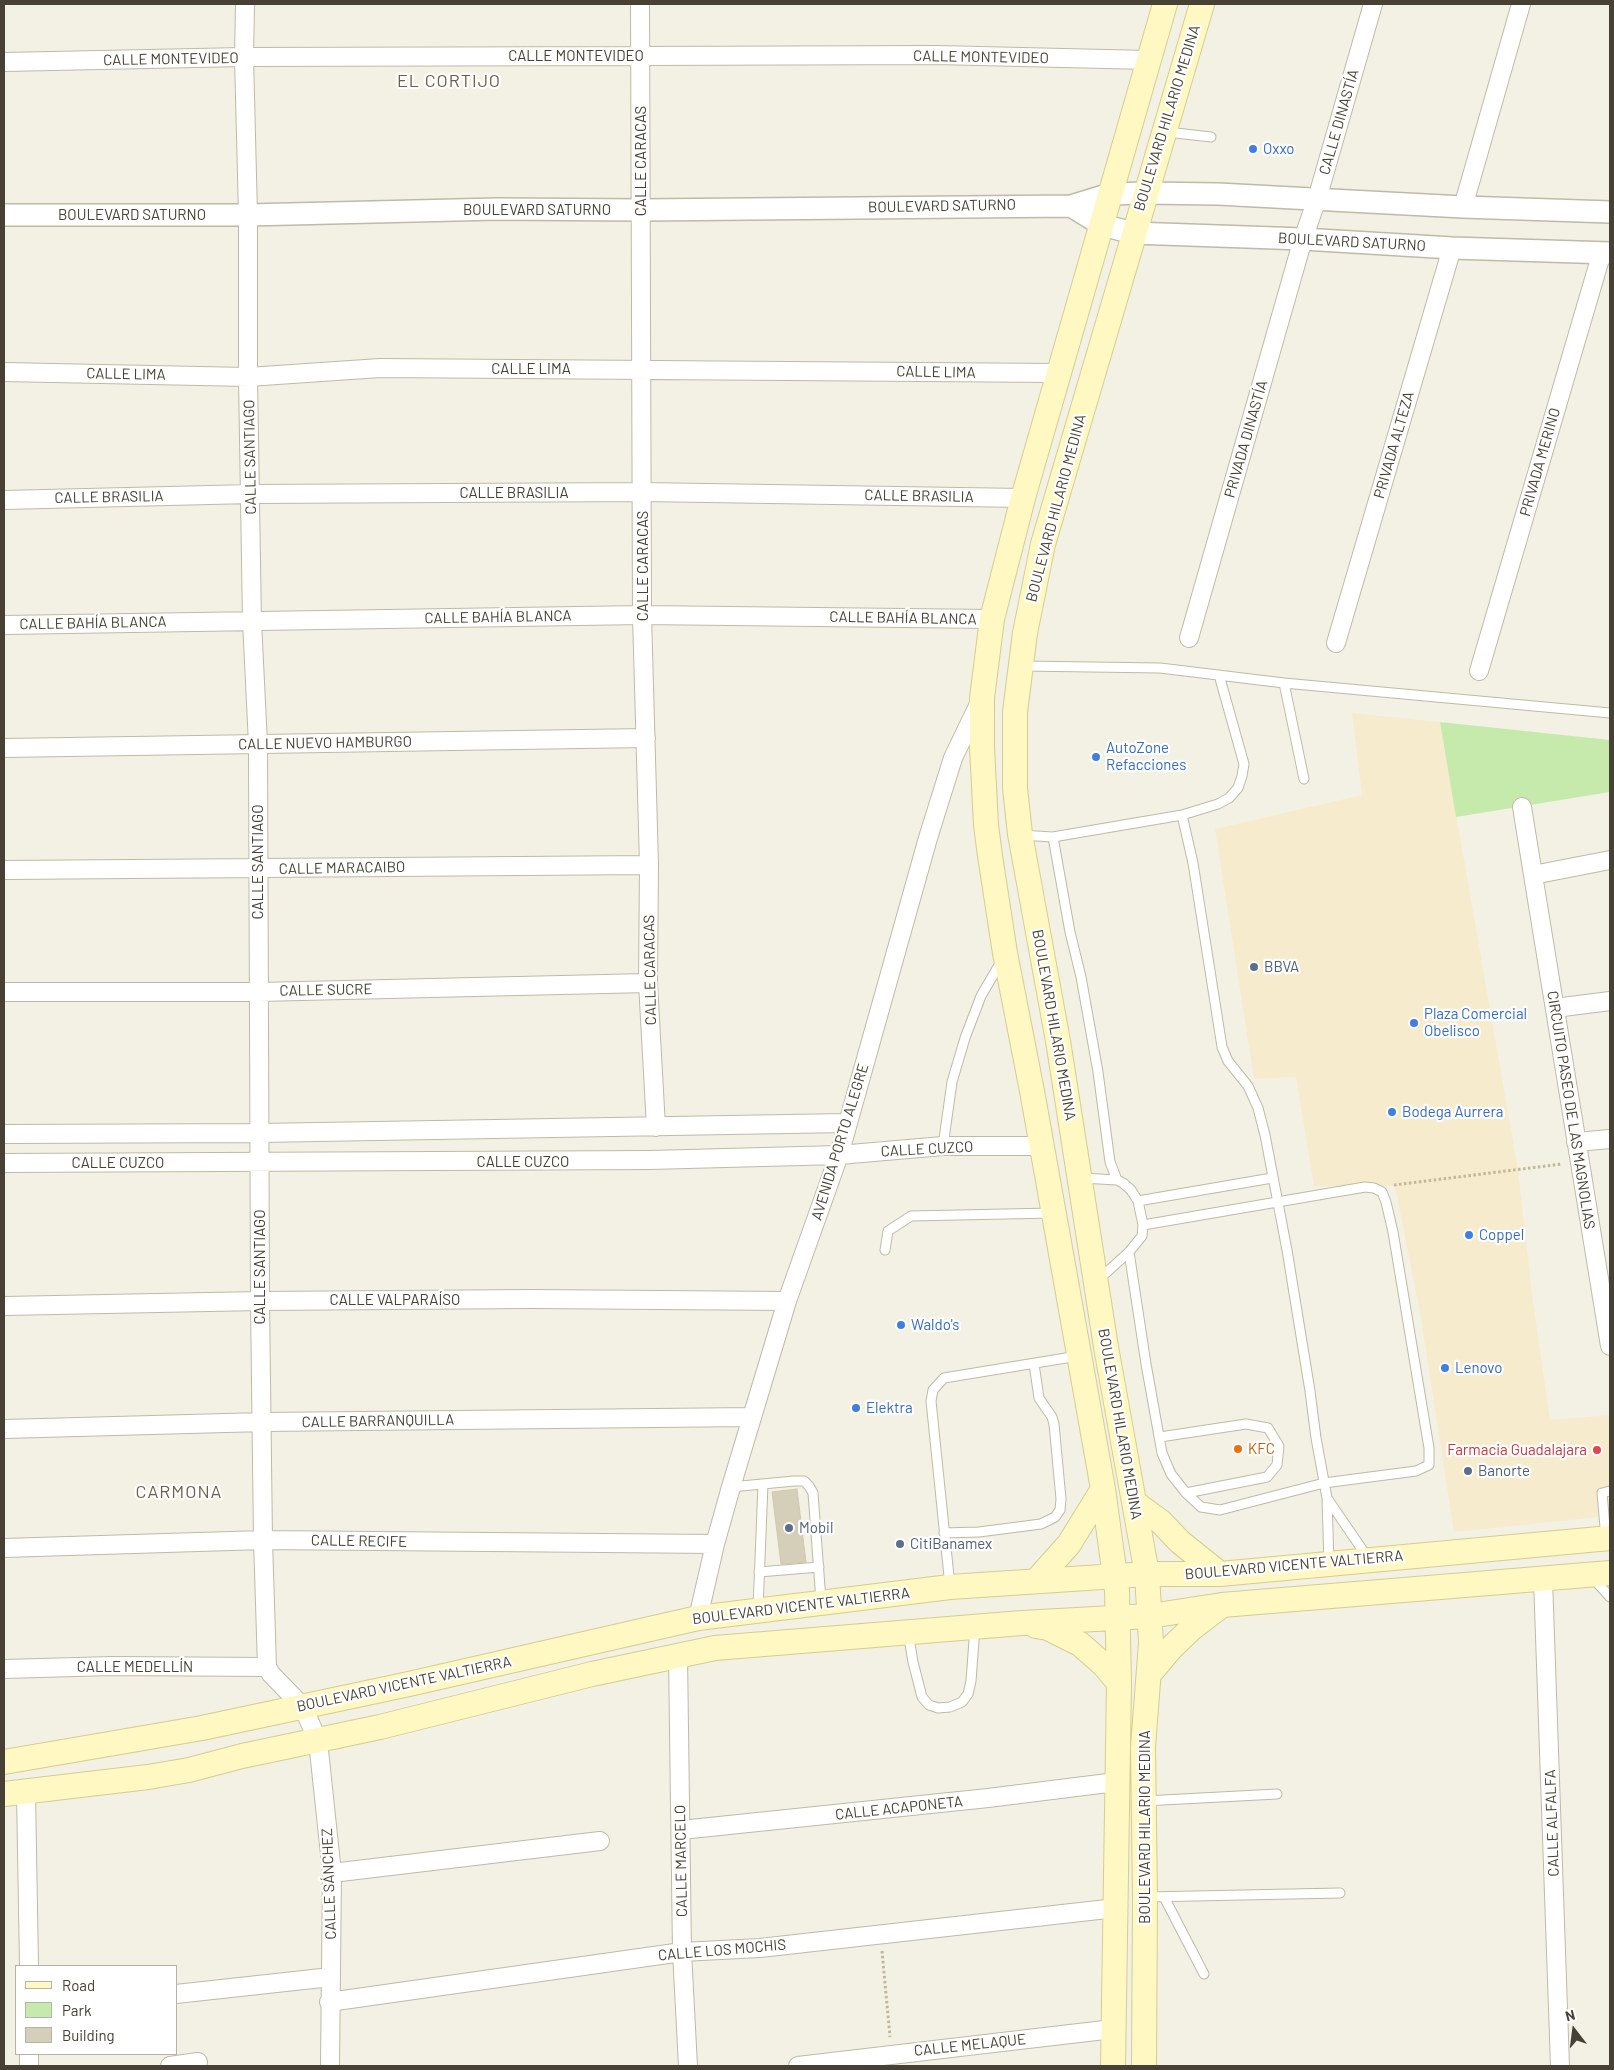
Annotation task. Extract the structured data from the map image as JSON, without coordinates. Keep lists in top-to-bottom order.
{
  "streets": {
    "main road": ["BOULEVARD HILARIO MEDINA", "BOULEVARD VICENTE VALTIERRA"],
    "street": [
      "CALLE MONTEVIDEO",
      "CALLE DINASTÍA",
      "CALLE CARACAS",
      "BOULEVARD SATURNO",
      "CALLE LIMA",
      "PRIVADA DINASTÍA",
      "PRIVADA ALTEZA",
      "CALLE SANTIAGO",
      "PRIVADA MERINO",
      "CALLE BRASILIA",
      "CALLE BAHÍA BLANCA",
      "CALLE NUEVO HAMBURGO",
      "CALLE MARACAIBO",
      "CALLE SUCRE",
      "CIRCUITO PASEO DE LAS MAGNOLIAS",
      "AVENIDA PORTO ALEGRE",
      "CALLE CUZCO",
      "CALLE VALPARAÍSO",
      "CALLE BARRANQUILLA",
      "CALLE RECIFE",
      "CALLE MEDELLÍN",
      "CALLE ACAPONETA",
      "CALLE ALFALFA",
      "CALLE MARCELO",
      "CALLE SÁNCHEZ",
      "CALLE LOS MOCHIS",
      "CALLE MELAQUE"
    ]
  },
  "crossings": [
    ["CALLE MONTEVIDEO", "BOULEVARD HILARIO MEDINA"],
    ["CALLE MONTEVIDEO", "CALLE CARACAS"],
    ["CALLE MONTEVIDEO", "CALLE SANTIAGO"],
    ["BOULEVARD HILARIO MEDINA", "BOULEVARD SATURNO"],
    ["BOULEVARD HILARIO MEDINA", "CALLE LIMA"],
    ["BOULEVARD HILARIO MEDINA", "CALLE BRASILIA"],
    ["BOULEVARD HILARIO MEDINA", "CALLE BAHÍA BLANCA"],
    ["BOULEVARD HILARIO MEDINA", "AVENIDA PORTO ALEGRE"],
    ["BOULEVARD HILARIO MEDINA", "CALLE CUZCO"],
    ["BOULEVARD HILARIO MEDINA", "BOULEVARD VICENTE VALTIERRA"],
    ["BOULEVARD HILARIO MEDINA", "CALLE ACAPONETA"],
    ["BOULEVARD HILARIO MEDINA", "CALLE LOS MOCHIS"],
    ["BOULEVARD HILARIO MEDINA", "CALLE MELAQUE"],
    ["CALLE DINASTÍA", "BOULEVARD SATURNO"],
    ["CALLE DINASTÍA", "PRIVADA DINASTÍA"],
    ["CALLE CARACAS", "BOULEVARD SATURNO"],
    ["CALLE CARACAS", "CALLE LIMA"],
    ["CALLE CARACAS", "CALLE BRASILIA"],
    ["CALLE CARACAS", "CALLE BAHÍA BLANCA"],
    ["CALLE CARACAS", "CALLE NUEVO HAMBURGO"],
    ["CALLE CARACAS", "CALLE MARACAIBO"],
    ["CALLE CARACAS", "CALLE SUCRE"],
    ["CALLE CARACAS", "CALLE CUZCO"],
    ["BOULEVARD SATURNO", "PRIVADA DINASTÍA"],
    ["BOULEVARD SATURNO", "PRIVADA ALTEZA"],
    ["BOULEVARD SATURNO", "CALLE SANTIAGO"],
    ["BOULEVARD SATURNO", "PRIVADA MERINO"],
    ["CALLE LIMA", "CALLE SANTIAGO"],
    ["CALLE SANTIAGO", "CALLE BRASILIA"],
    ["CALLE SANTIAGO", "CALLE BAHÍA BLANCA"],
    ["CALLE SANTIAGO", "CALLE NUEVO HAMBURGO"],
    ["CALLE SANTIAGO", "CALLE MARACAIBO"],
    ["CALLE SANTIAGO", "CALLE SUCRE"],
    ["CALLE SANTIAGO", "CALLE CUZCO"],
    ["CALLE SANTIAGO", "CALLE VALPARAÍSO"],
    ["CALLE SANTIAGO", "CALLE BARRANQUILLA"],
    ["CALLE SANTIAGO", "CALLE RECIFE"],
    ["CALLE SANTIAGO", "CALLE MEDELLÍN"],
    ["AVENIDA PORTO ALEGRE", "CALLE CUZCO"],
    ["AVENIDA PORTO ALEGRE", "CALLE VALPARAÍSO"],
    ["AVENIDA PORTO ALEGRE", "CALLE BARRANQUILLA"],
    ["AVENIDA PORTO ALEGRE", "CALLE RECIFE"],
    ["AVENIDA PORTO ALEGRE", "BOULEVARD VICENTE VALTIERRA"],
    ["BOULEVARD VICENTE VALTIERRA", "CALLE SÁNCHEZ"],
    ["CALLE ACAPONETA", "CALLE MARCELO"],
    ["CALLE MARCELO", "CALLE LOS MOCHIS"],
    ["CALLE SÁNCHEZ", "CALLE LOS MOCHIS"]
  ],
  "districts": ["EL CORTIJO", "CARMONA"],
  "places": [
    "Oxxo",
    "AutoZone Refacciones",
    "BBVA",
    "Plaza Comercial Obelisco",
    "Bodega Aurrera",
    "Coppel",
    "Waldo's",
    "Lenovo",
    "Elektra",
    "KFC",
    "Farmacia Guadalajara",
    "Banorte",
    "Mobil",
    "CitiBanamex"
  ],
  "legend": ["Road", "Park", "Building"],
  "north": "top"
}
